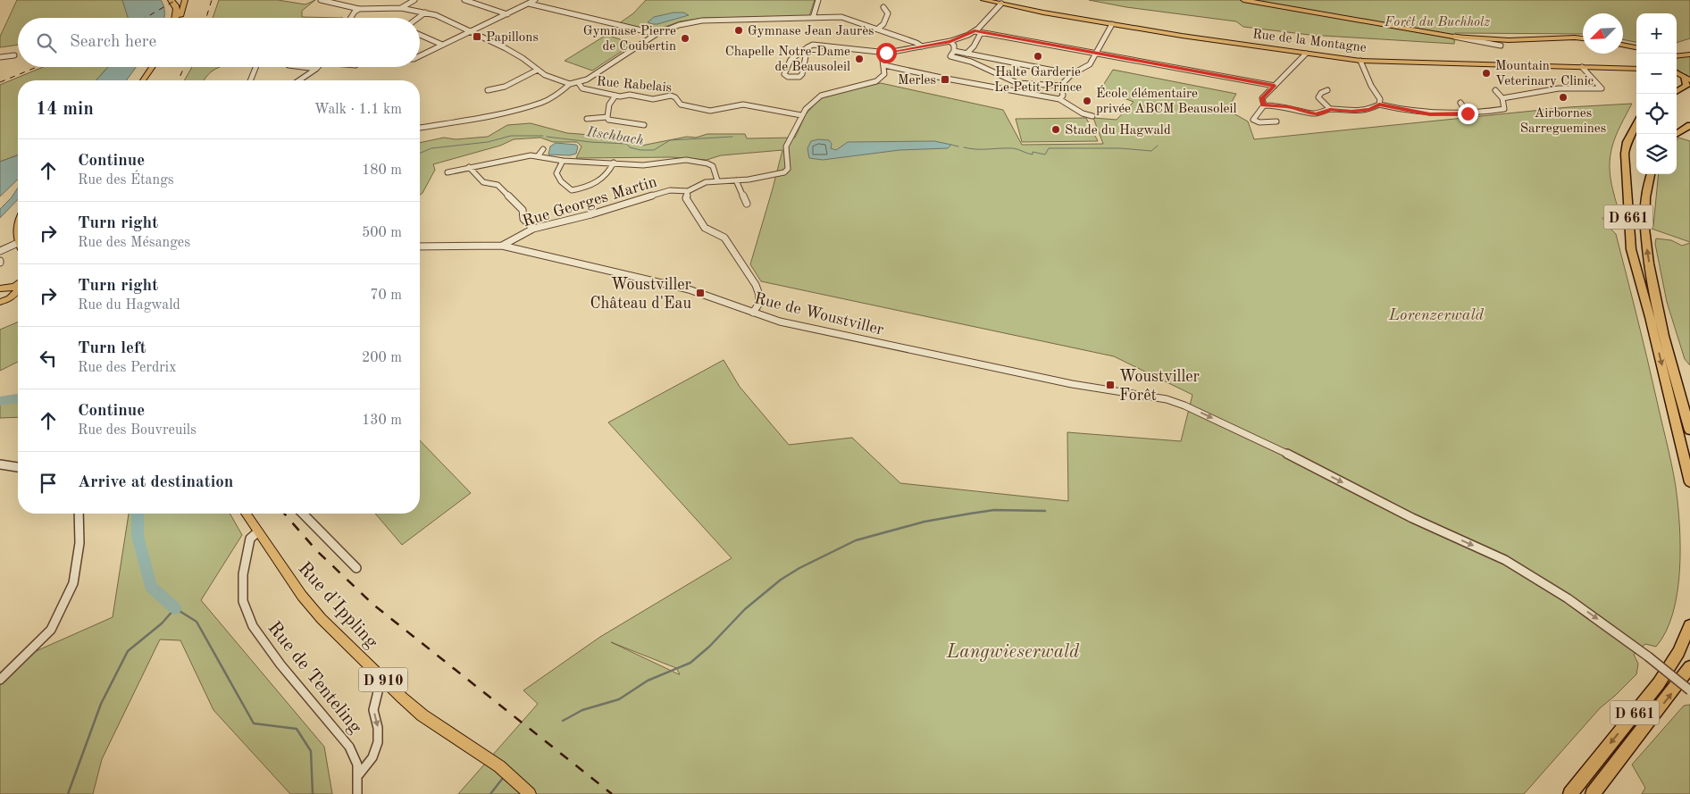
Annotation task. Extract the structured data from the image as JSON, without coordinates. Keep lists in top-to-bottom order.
{
  "streets": {
    "highway": ["D 661"],
    "main road": ["Rue de la Montagne", "Rue d'Ippling", "D 910"],
    "street": [
      "Rue Rabelais",
      "Rue Georges Martin",
      "Rue de Woustviller",
      "Rue de Tenteling"
    ]
  },
  "crossings": [
    ["Rue Georges Martin", "Rue de Woustviller"],
    ["Rue d'Ippling", "Rue de Tenteling"]
  ],
  "one_way": ["Rue de Woustviller"],
  "water": ["Itschbach"],
  "parks": ["Forêt du Buchholz", "Lorenzerwald", "Langwieserwald"],
  "places": {
    "other": [
      "Gymnase Jean Jaurès",
      "Gymnase Pierre de Coubertin",
      "Halte Garderie Le Petit Prince",
      "Chapelle Notre-Dame de Beausoleil",
      "Mountain Veterinary Clinic",
      "Airbornes Sarreguemines",
      "École élémentaire privée ABCM Beausoleil",
      "Stade du Hagwald"
    ],
    "transit": [
      "Papillons",
      "Merles",
      "Woustviller Château d'Eau",
      "Woustviller Forêt"
    ]
  },
  "north": "bottom left",
  "page": {
    "map_buttons": ["+", "−"],
    "search": "Search here",
    "heading": ["14 min", "Walk · 1.1 km"],
    "list": [
      ["Continue", "Rue des Étangs", "180 m"],
      ["Turn right", "Rue des Mésanges", "500 m"],
      ["Turn right", "Rue du Hagwald", "70 m"],
      ["Turn left", "Rue des Perdrix", "200 m"],
      ["Continue", "Rue des Bouvreuils", "130 m"],
      "Arrive at destination"
    ]
  }
}
